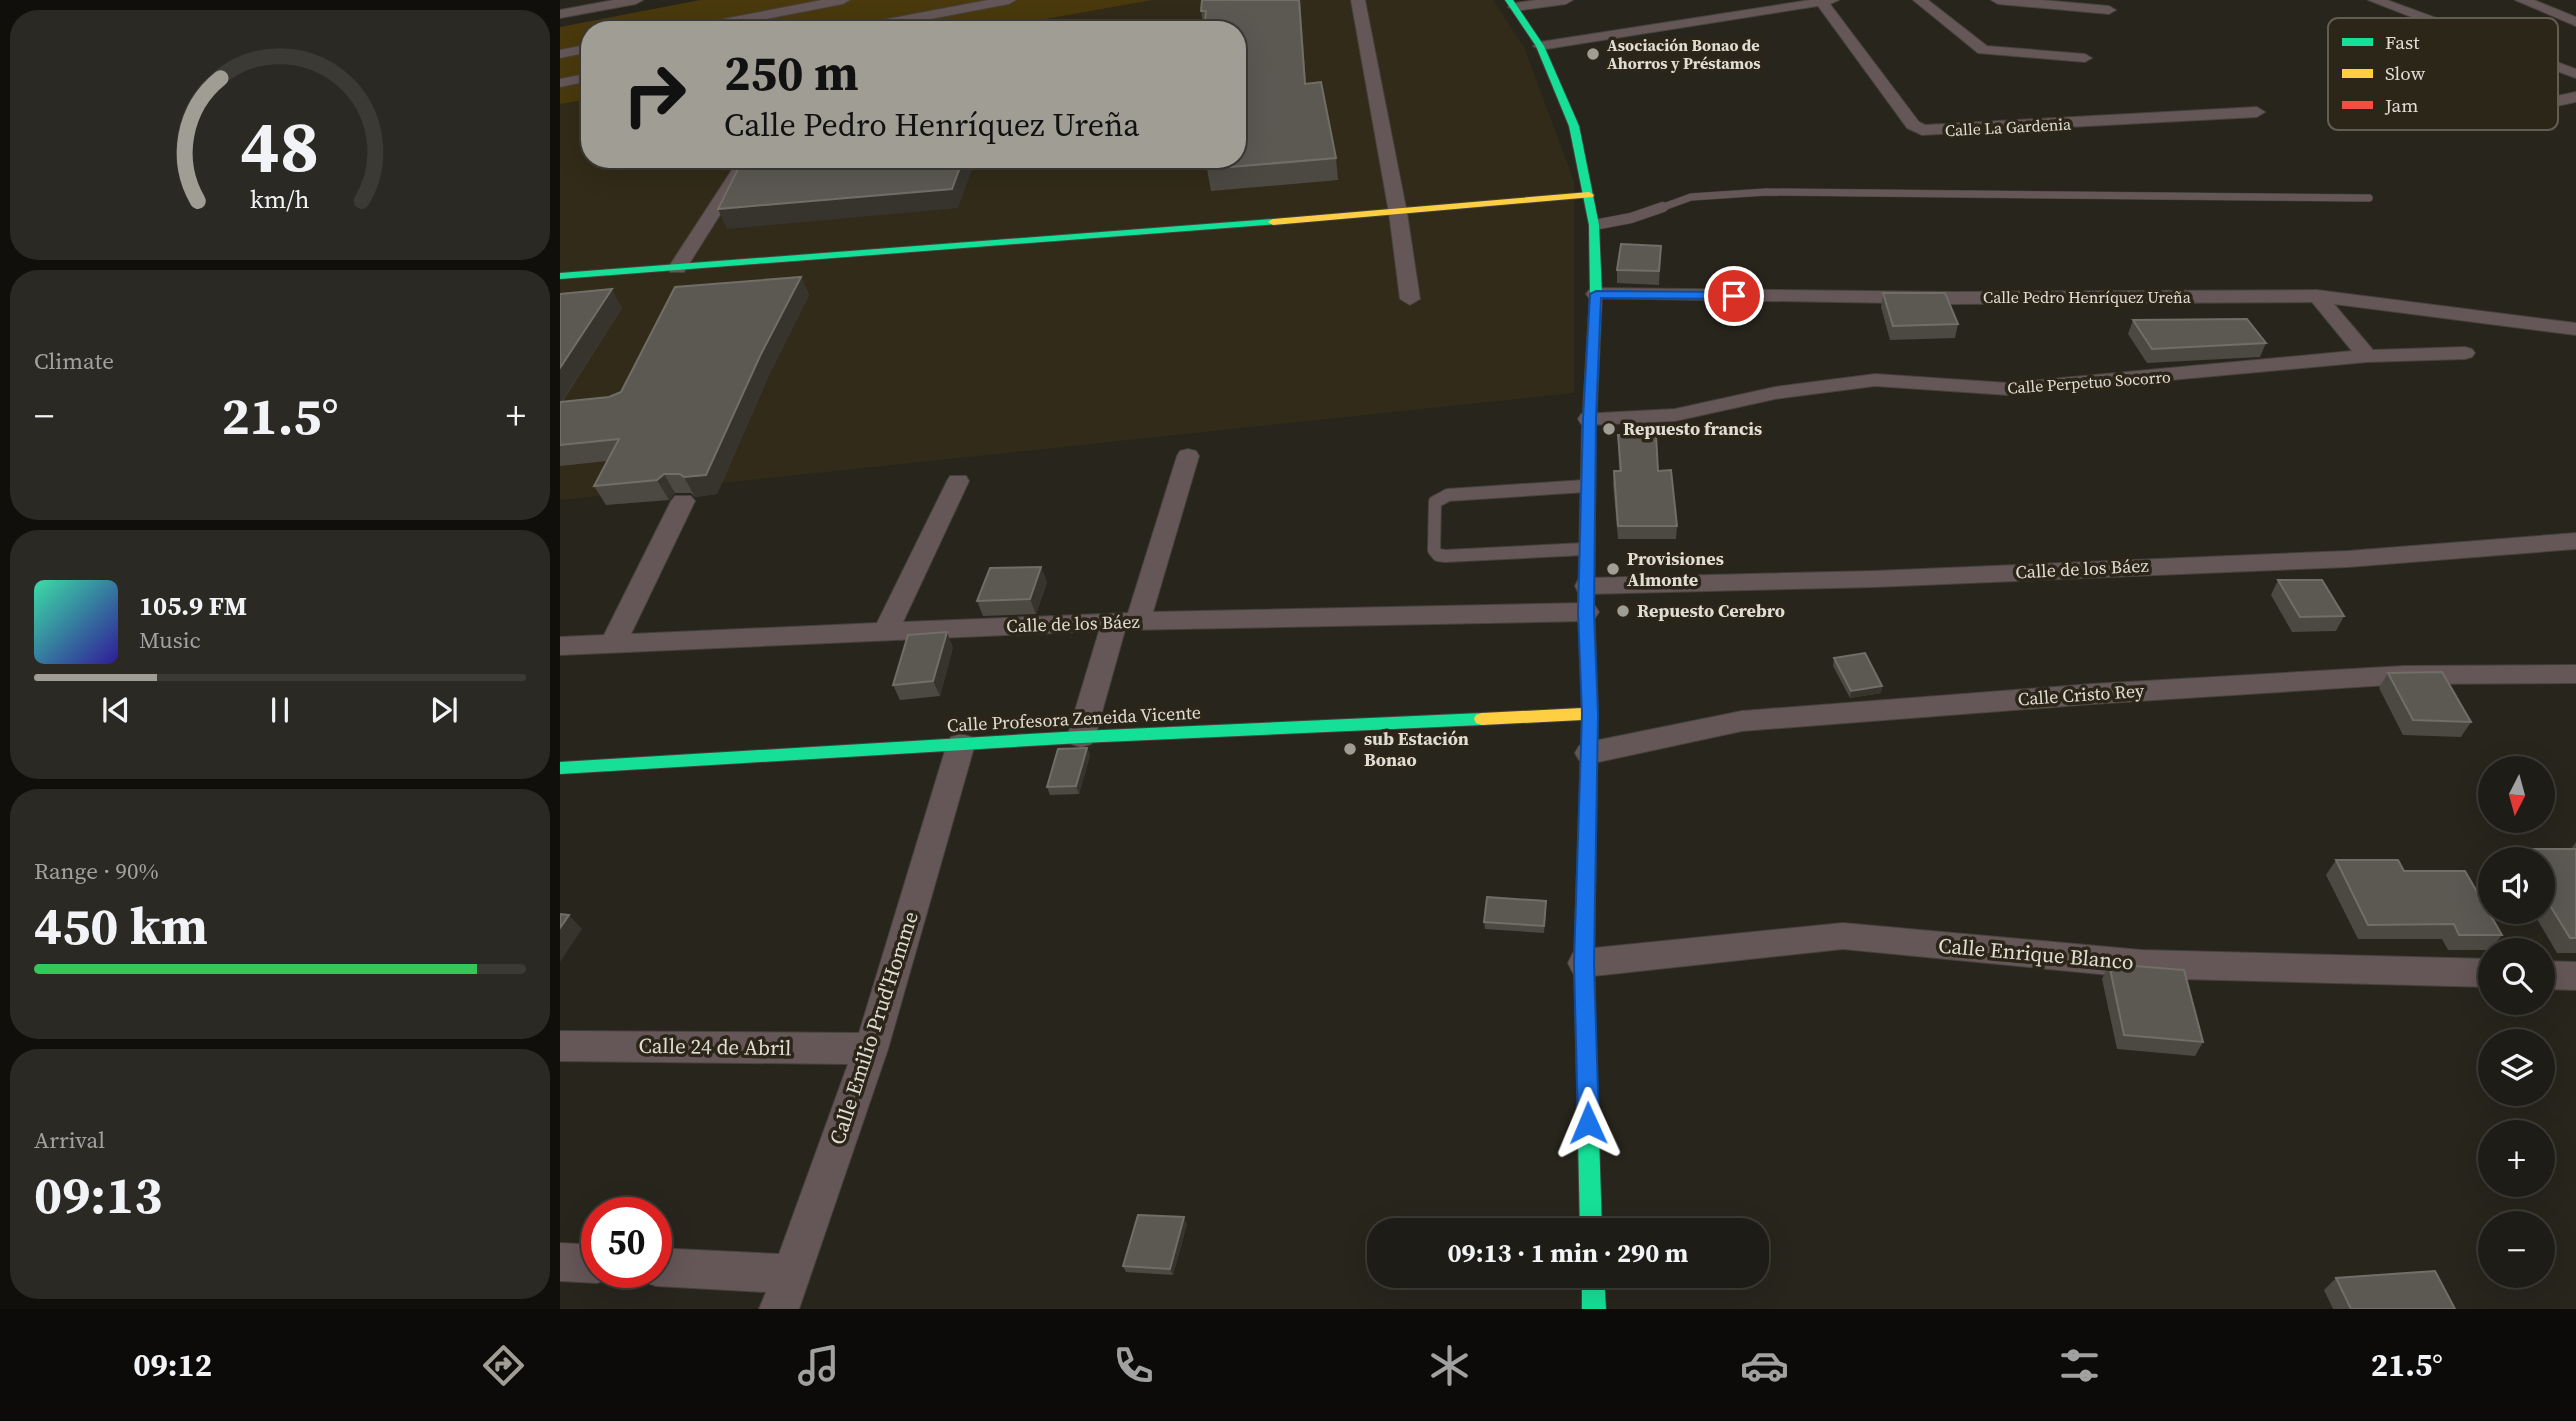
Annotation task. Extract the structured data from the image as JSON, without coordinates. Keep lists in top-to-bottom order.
{
  "streets": {
    "main road": ["Calle Profesora Zeneida Vicente"],
    "street": [
      "Calle La Gardenia",
      "Calle Pedro Henríquez Ureña",
      "Calle Perpetuo Socorro",
      "Calle de los Báez",
      "Calle Cristo Rey",
      "Calle Enrique Blanco",
      "Calle Emilio Prud'Homme",
      "Calle 24 de Abril"
    ]
  },
  "crossings": [
    ["Calle Profesora Zeneida Vicente", "Calle Emilio Prud'Homme"],
    ["Calle Emilio Prud'Homme", "Calle 24 de Abril"]
  ],
  "places": [
    "Asociación Bonao de Ahorros y Préstamos",
    "Repuesto francis",
    "Provisiones Almonte",
    "Repuesto Cerebro",
    "sub Estación Bonao"
  ],
  "legend": ["Fast", "Slow", "Jam"],
  "north": "bottom",
  "page": {
    "turn": ["250 m", "Calle Pedro Henríquez Ureña"],
    "tile": [
      "Climate",
      ["Range · 90%", "450 km"],
      ["Arrival", "09:13"]
    ],
    "heat": ["−", "21.5°", "+"],
    "song": ["105.9 FM", "Music"],
    "map_buttons": ["+", "−"],
    "limit": "50",
    "trip": "09:13 · 1 min · 290 m",
    "tabs": ["09:12", "21.5°"],
    "gauge": ["48", "km/h"]
  }
}
